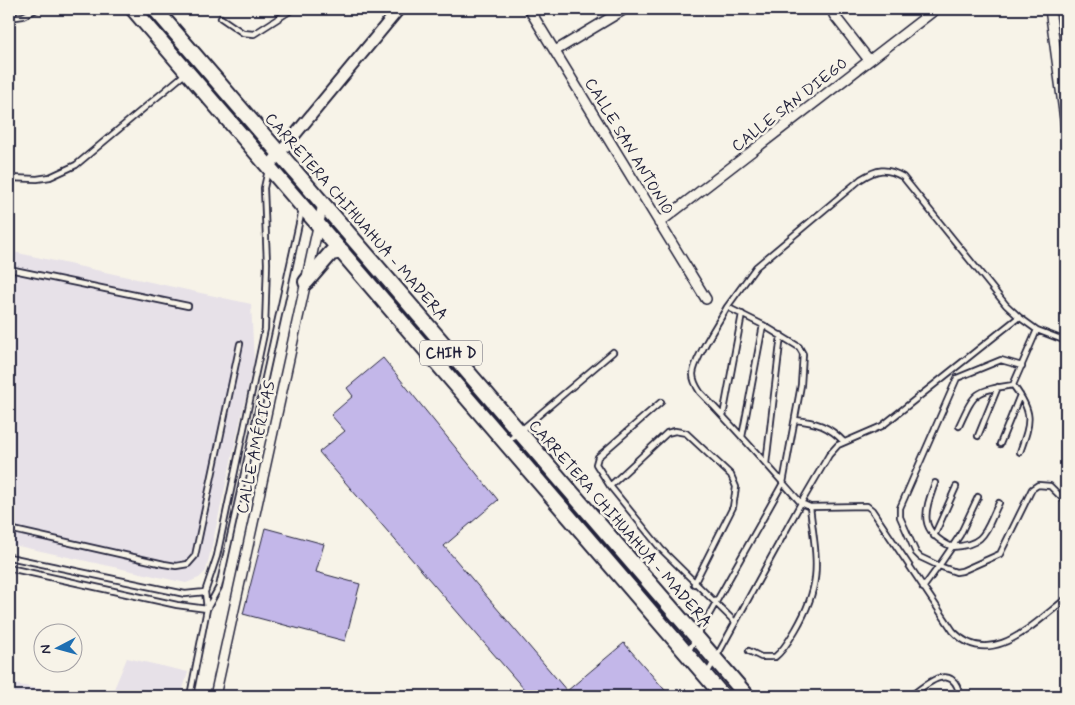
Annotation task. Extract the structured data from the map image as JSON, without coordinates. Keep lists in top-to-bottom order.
{
  "streets": {
    "highway": ["CARRETERA CHIHUAHUA - MADERA", "CHIH D"],
    "street": ["CALLE SAN DIEGO", "CALLE SAN ANTONIO", "CALLE AMÉRICAS"]
  },
  "crossings": [
    ["CALLE SAN DIEGO", "CALLE SAN ANTONIO"],
    ["CARRETERA CHIHUAHUA - MADERA", "CALLE AMÉRICAS"]
  ],
  "north": "left"
}
